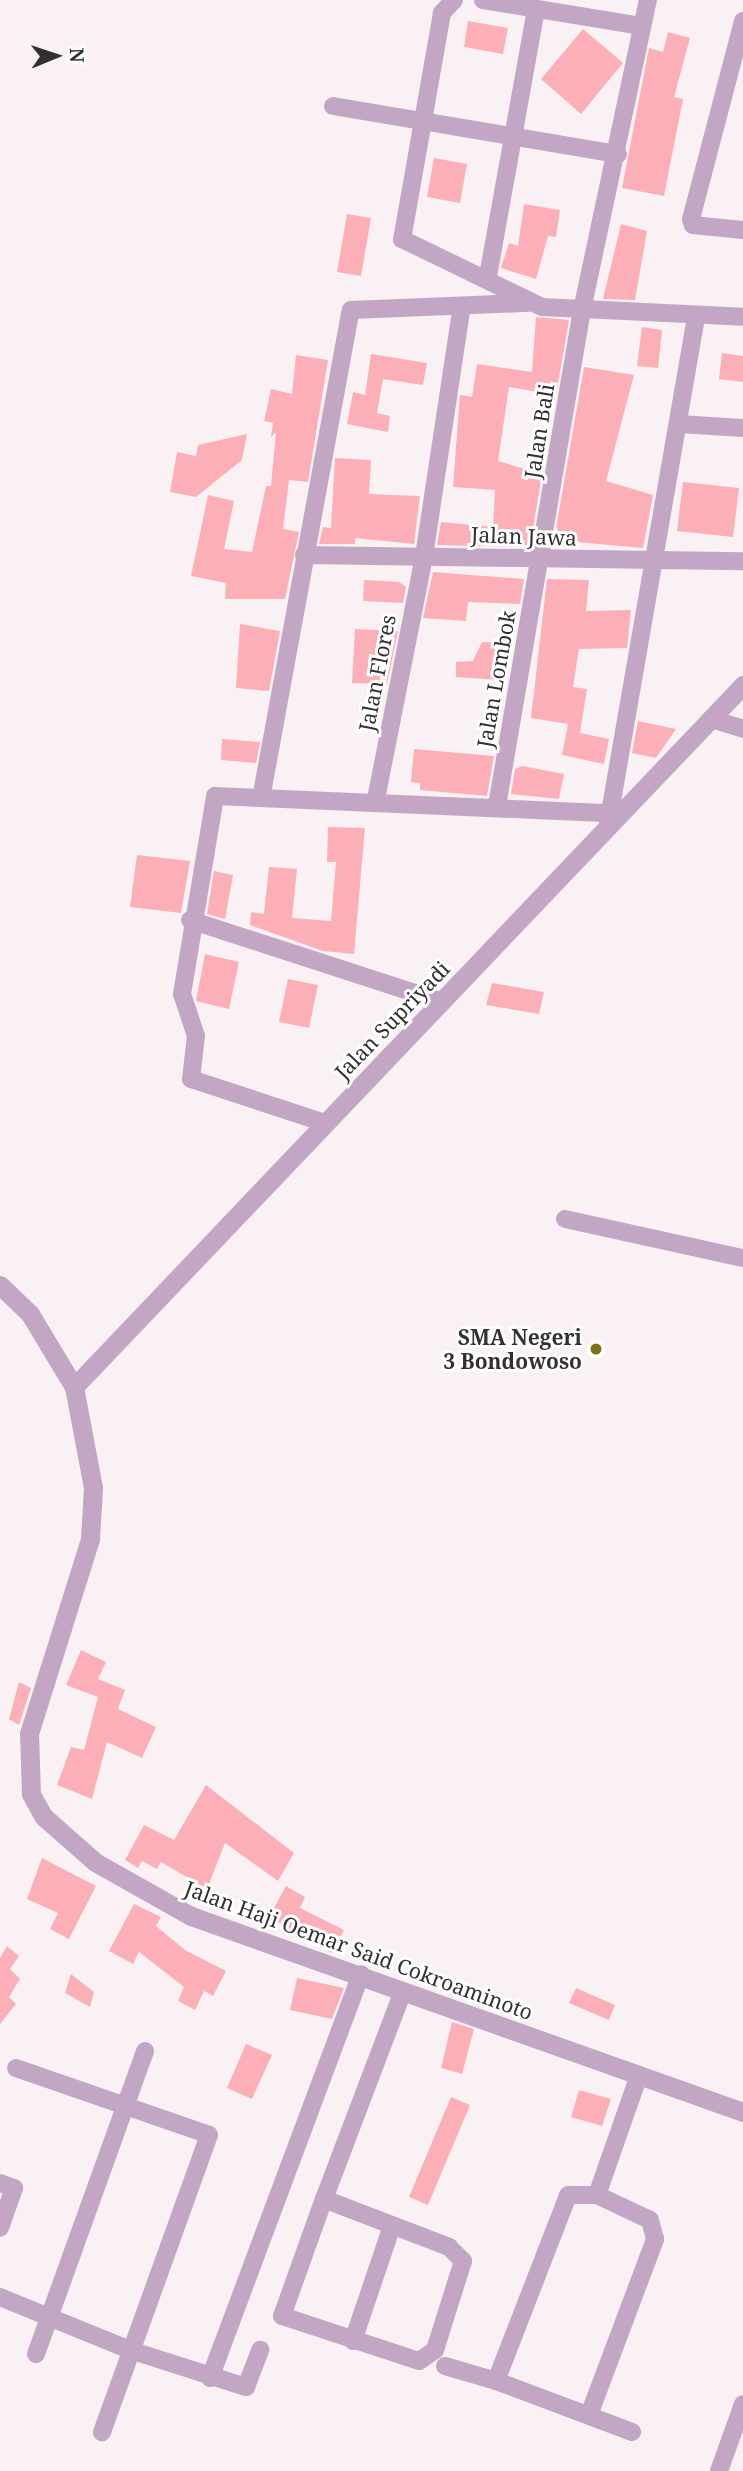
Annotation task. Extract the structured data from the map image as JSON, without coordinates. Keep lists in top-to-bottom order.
{
  "streets": {
    "street": [
      "Jalan Bali",
      "Jalan Jawa",
      "Jalan Flores",
      "Jalan Lombok",
      "Jalan Supriyadi",
      "Jalan Haji Oemar Said Cokroaminoto"
    ]
  },
  "crossings": [
    ["Jalan Bali", "Jalan Jawa"],
    ["Jalan Bali", "Jalan Lombok"],
    ["Jalan Jawa", "Jalan Flores"],
    ["Jalan Jawa", "Jalan Lombok"],
    ["Jalan Supriyadi", "Jalan Haji Oemar Said Cokroaminoto"]
  ],
  "places": ["SMA Negeri 3 Bondowoso"],
  "north": "right"
}
